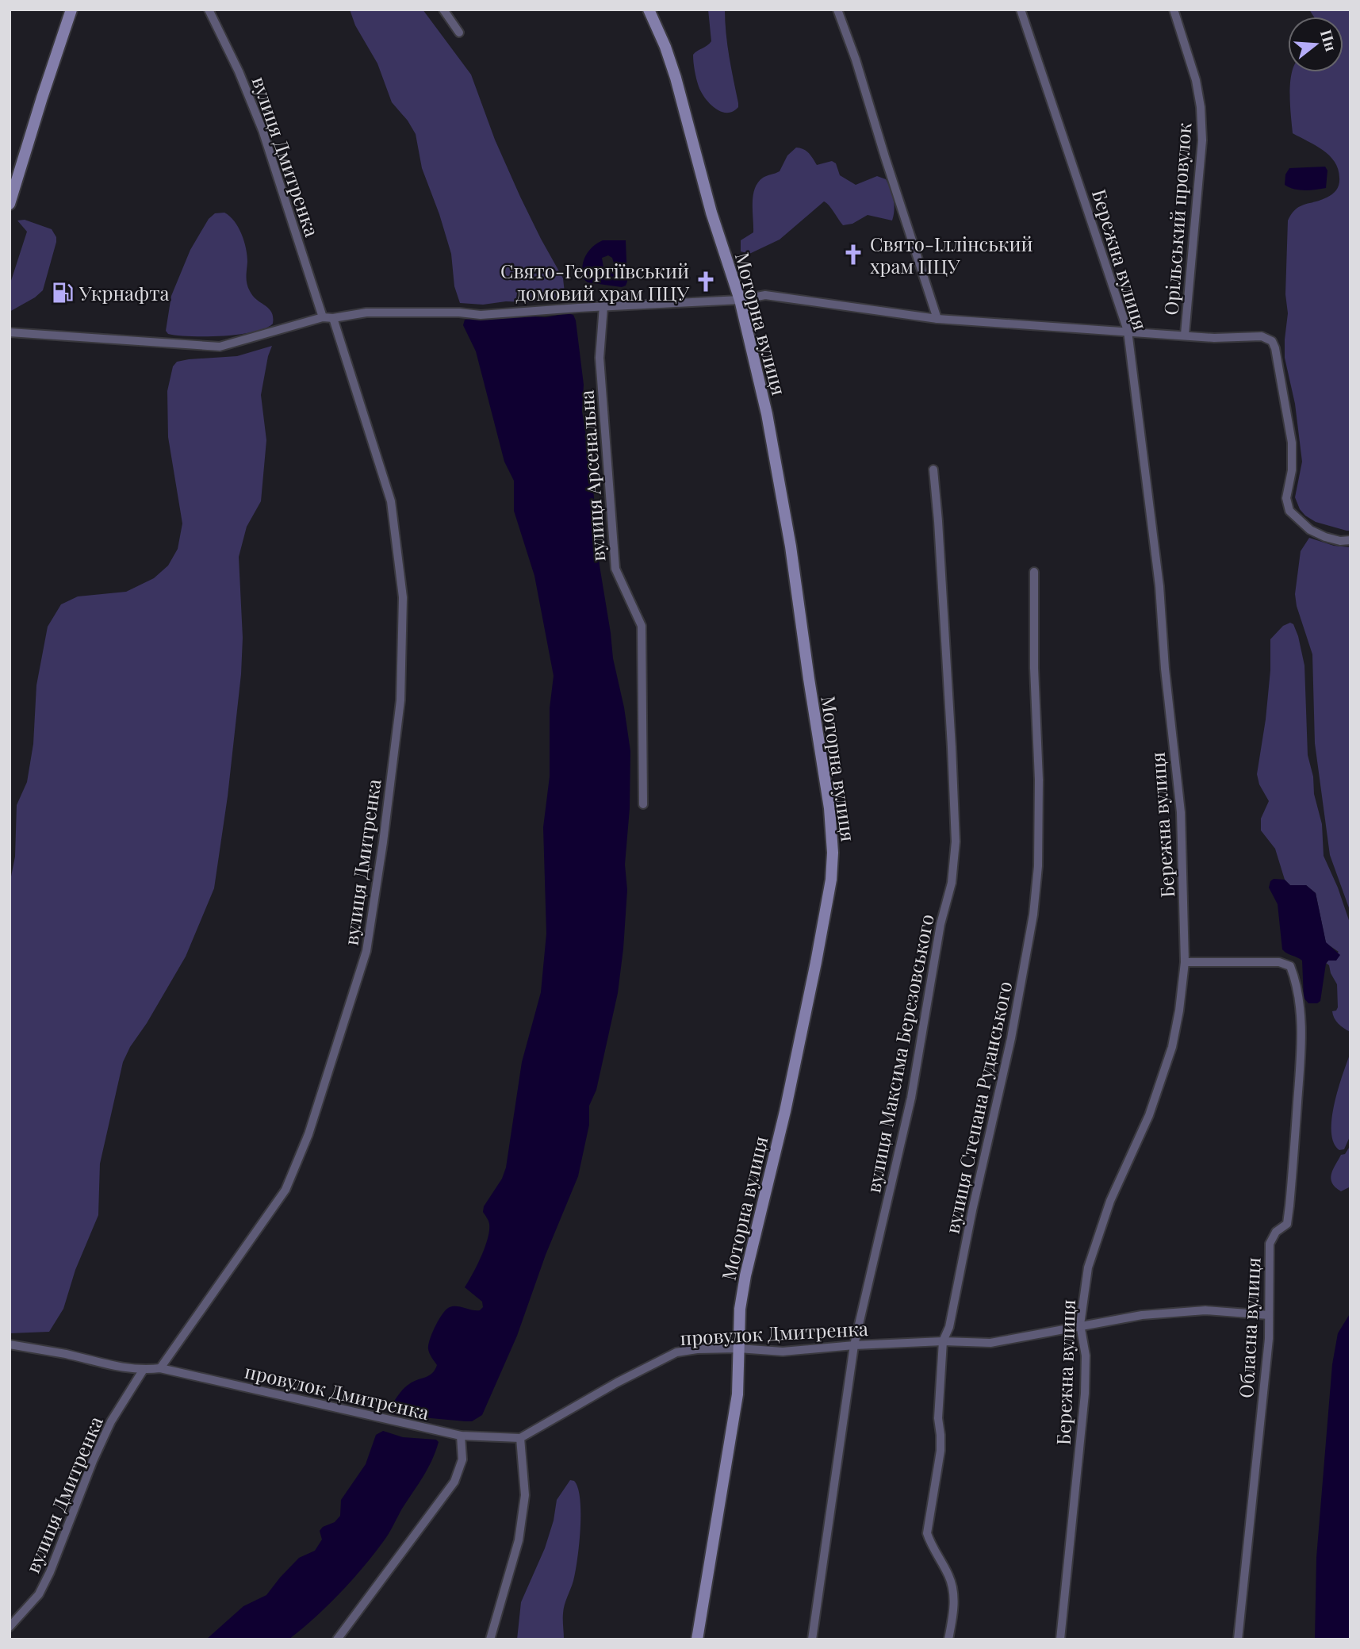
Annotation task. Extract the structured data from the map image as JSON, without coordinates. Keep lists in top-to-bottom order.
{
  "streets": {
    "street": [
      "вулиця Дмитренка",
      "Орільський провулок",
      "Бережна вулиця",
      "Моторна вулиця",
      "вулиця Арсенальна",
      "вулиця Максима Березовського",
      "вулиця Степана Руданського",
      "Обласна вулиця",
      "провулок Дмитренка"
    ]
  },
  "crossings": [
    ["вулиця Дмитренка", "провулок Дмитренка"],
    ["Бережна вулиця", "Обласна вулиця"],
    ["Бережна вулиця", "провулок Дмитренка"],
    ["Моторна вулиця", "провулок Дмитренка"],
    ["вулиця Максима Березовського", "провулок Дмитренка"],
    ["вулиця Степана Руданського", "провулок Дмитренка"],
    ["Обласна вулиця", "провулок Дмитренка"]
  ],
  "places": {
    "church": ["Свято-Іллінський храм ПЦУ", "Свято-Георгіївський домовий храм ПЦУ"],
    "fuel station": ["Укрнафта"]
  },
  "north": "right"
}
